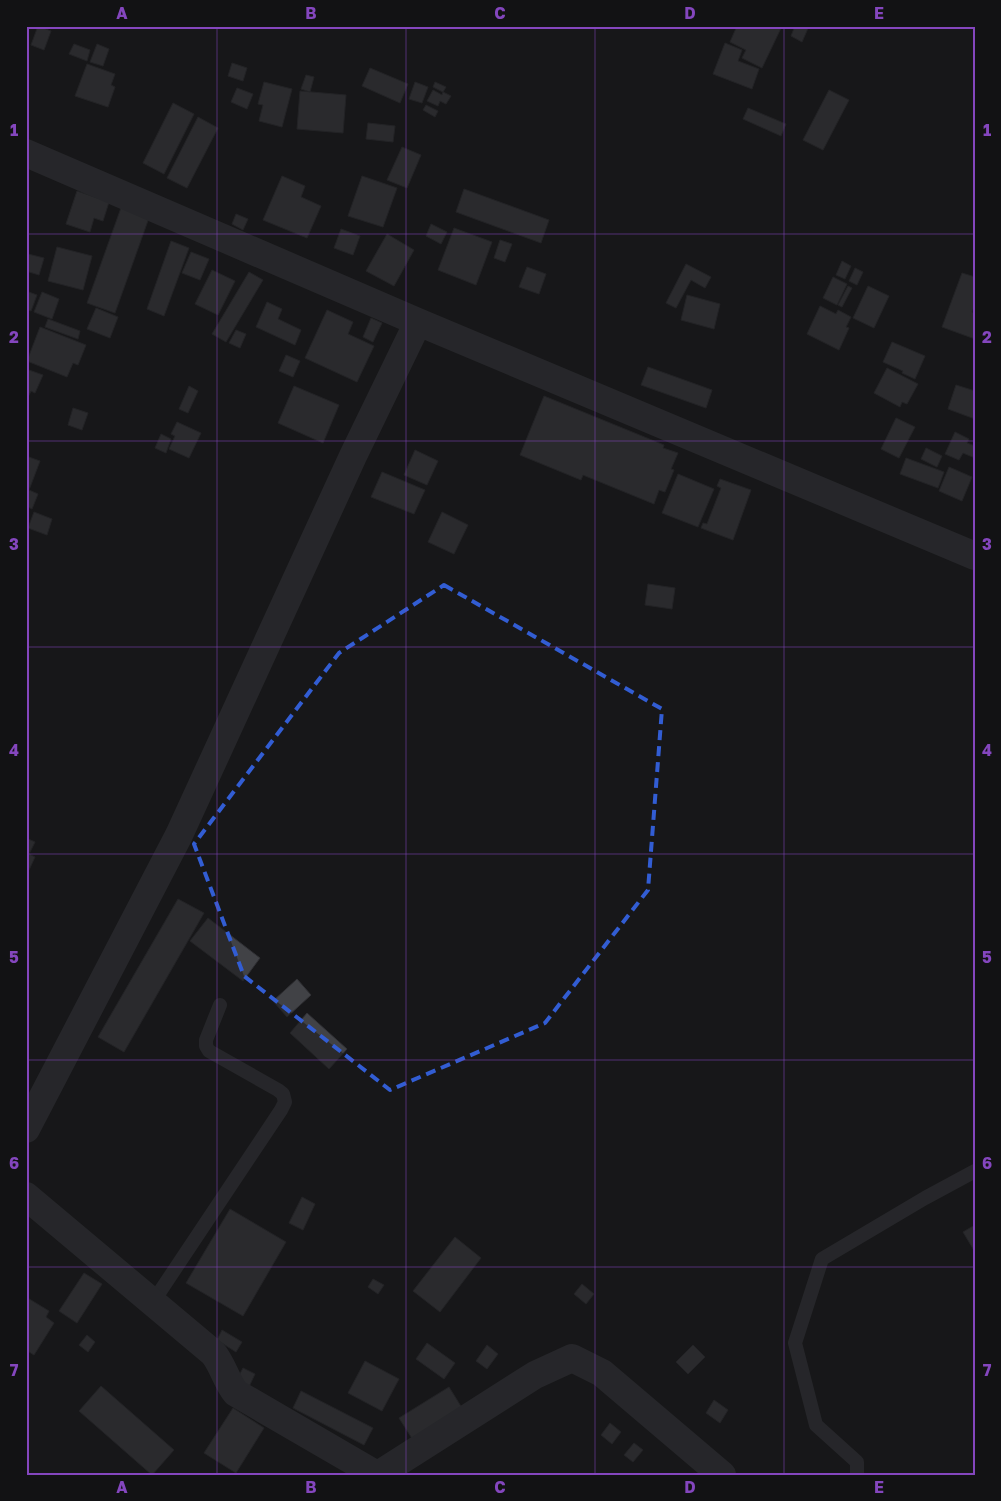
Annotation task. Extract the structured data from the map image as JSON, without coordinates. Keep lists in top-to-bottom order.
{
  "grid": {
    "columns": [
      "A",
      "B",
      "C",
      "D",
      "E"
    ],
    "rows": [
      "1",
      "2",
      "3",
      "4",
      "5",
      "6",
      "7"
    ]
  }
}
